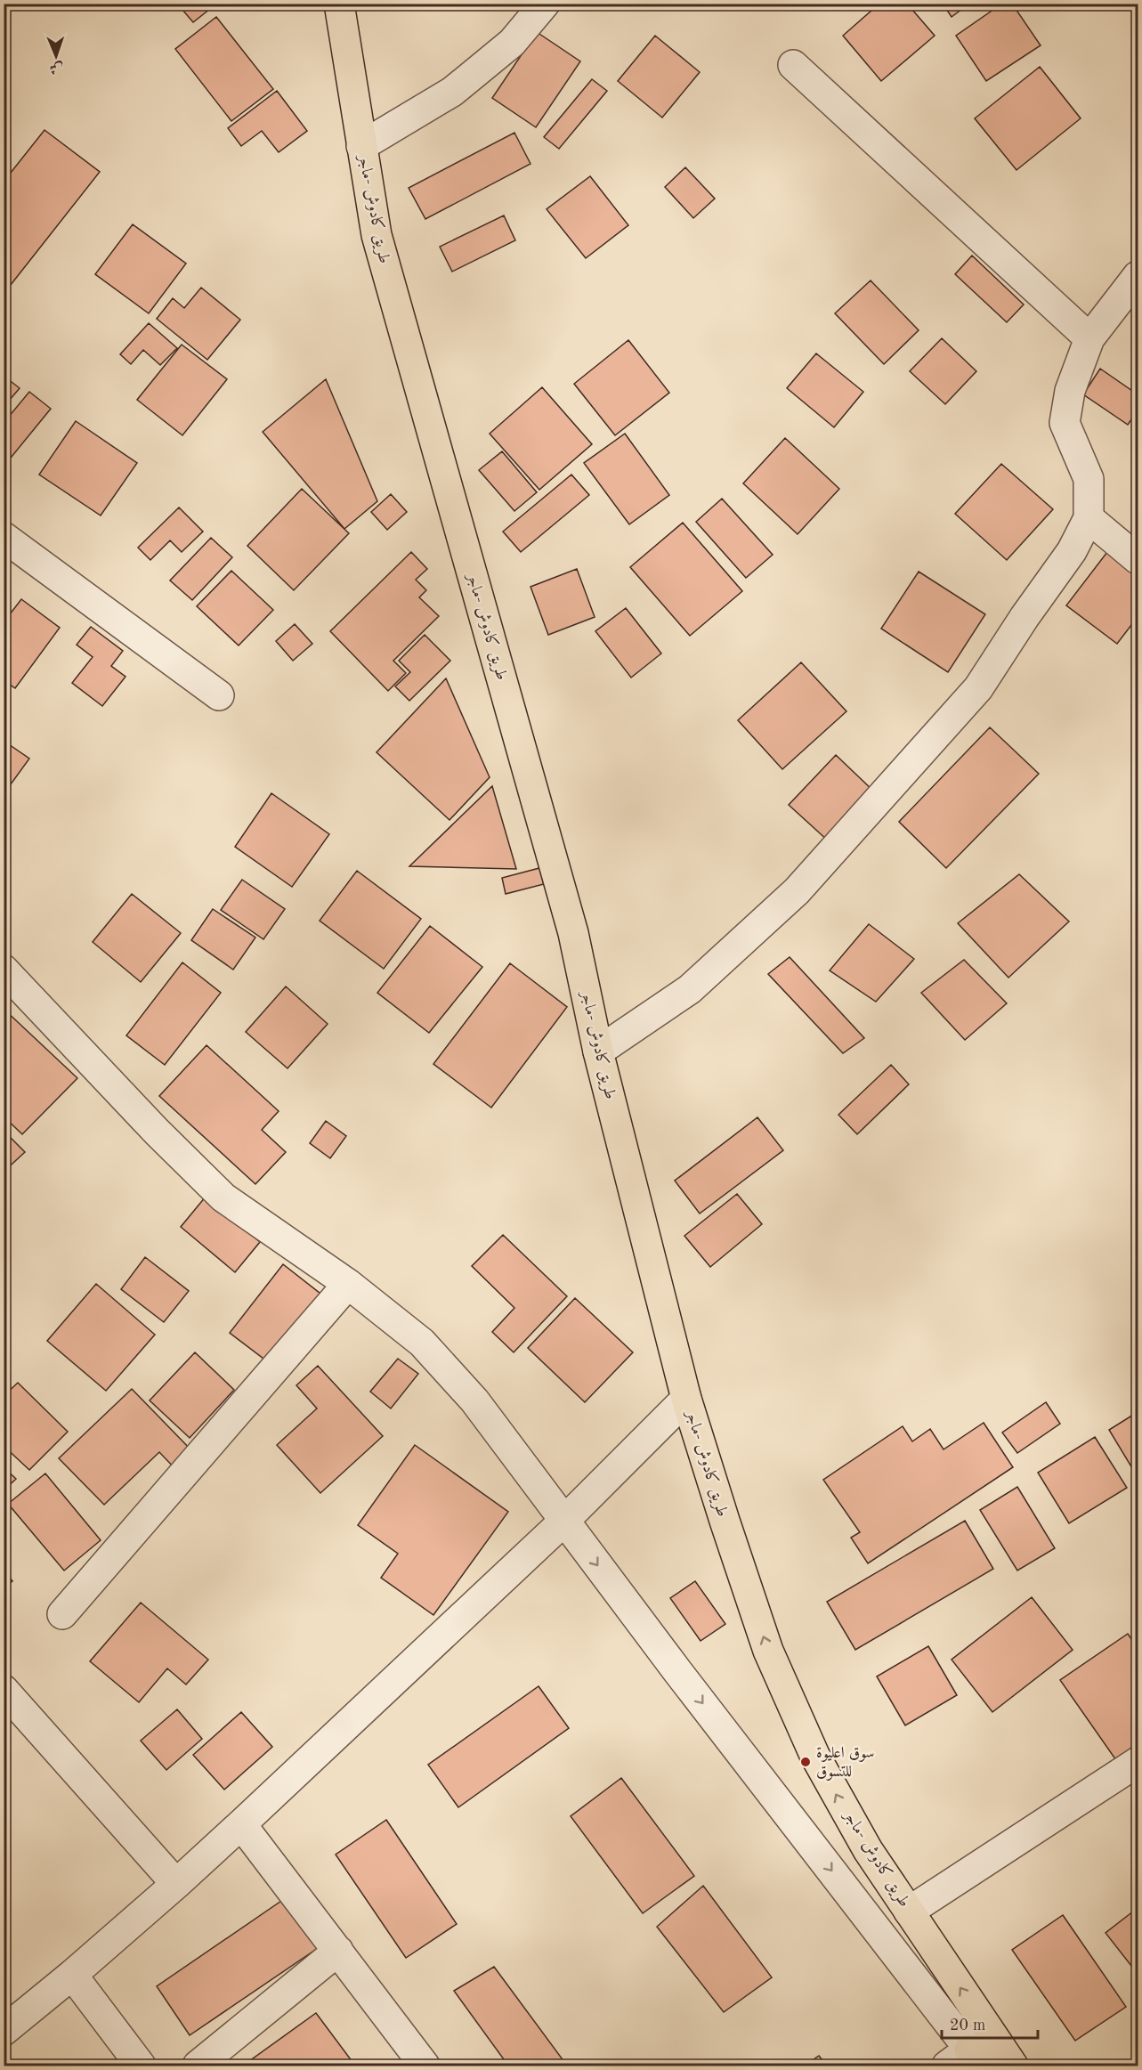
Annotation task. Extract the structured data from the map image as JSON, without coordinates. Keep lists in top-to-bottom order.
{
  "streets": {
    "highway": ["طريق كادوش -ماجر"]
  },
  "places": ["سوق اعليوة للتسوق"],
  "scale_bar": "20 m",
  "north": "bottom"
}
